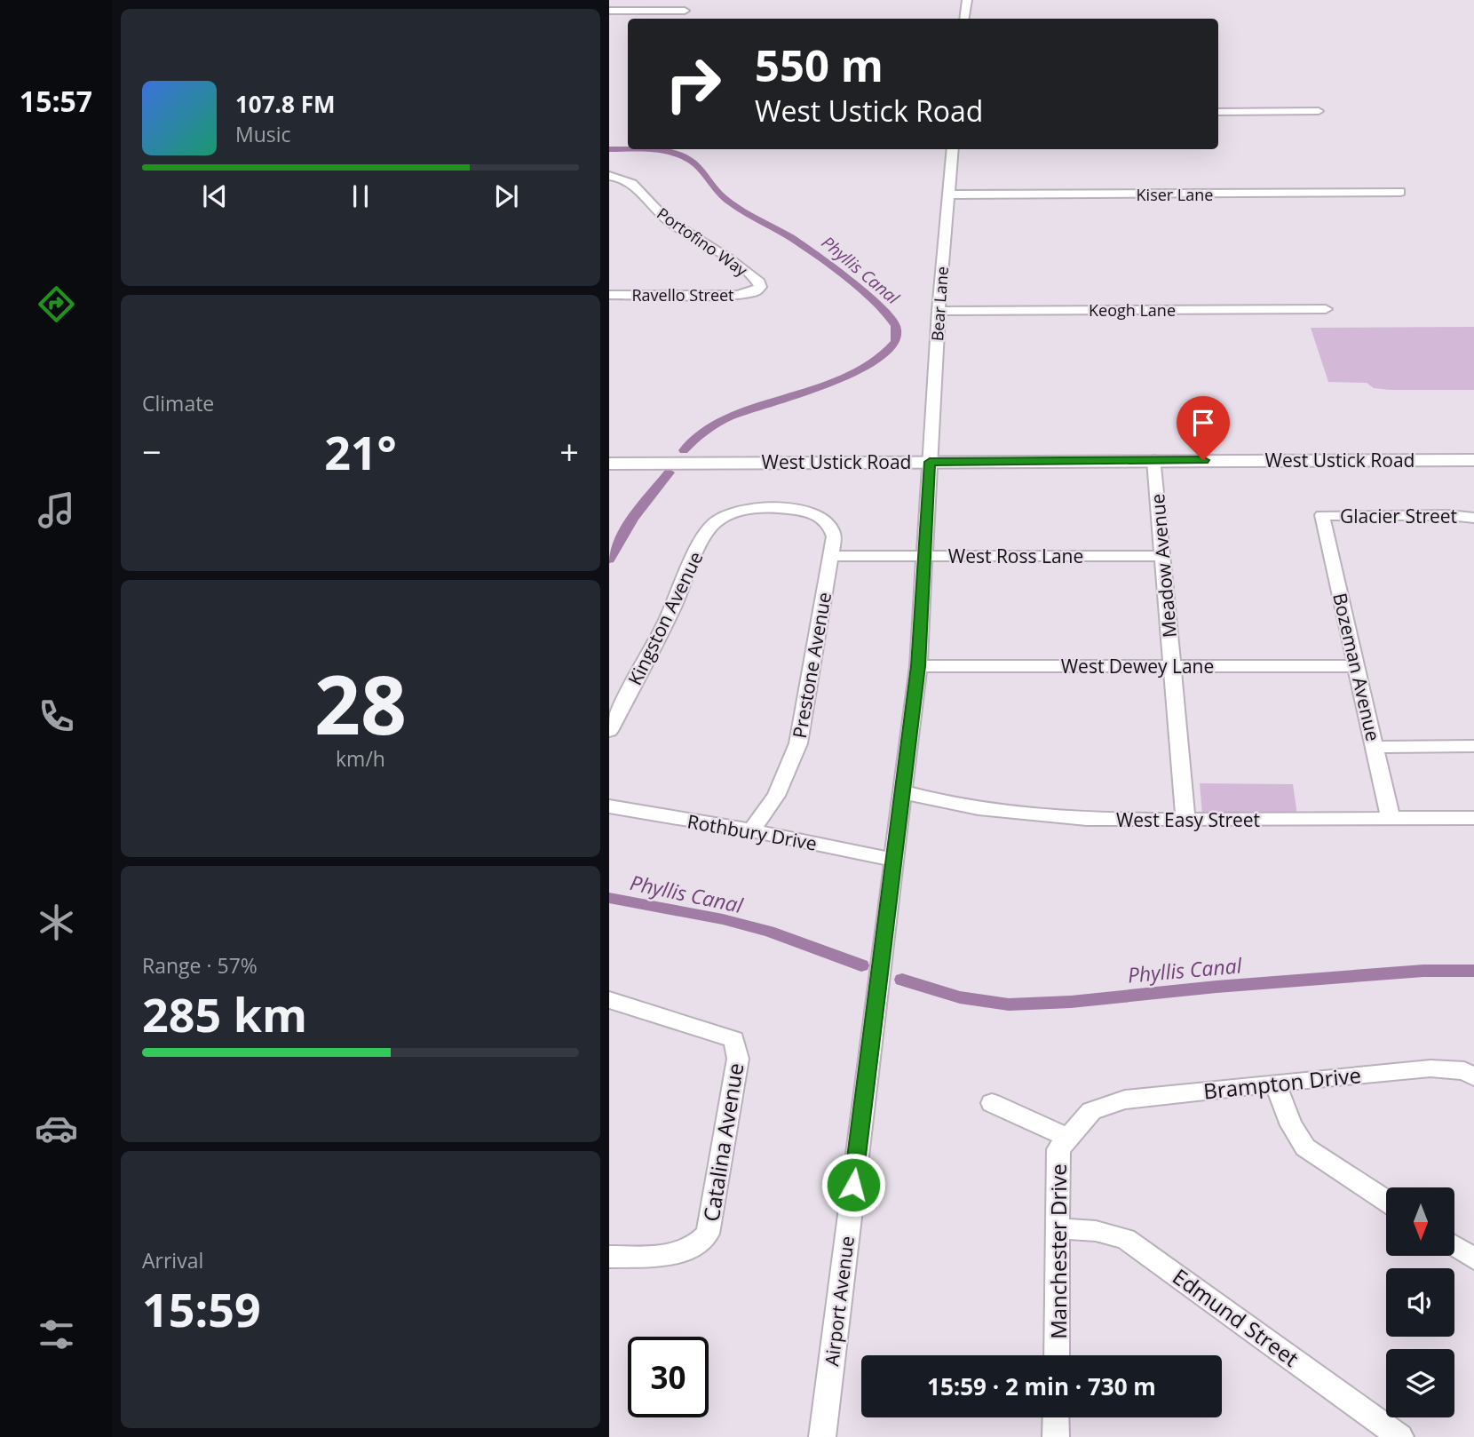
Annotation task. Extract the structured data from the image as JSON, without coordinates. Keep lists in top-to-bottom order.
{
  "streets": {
    "main road": ["West Ustick Road"],
    "street": [
      "Kiser Lane",
      "Portofino Way",
      "Ravello Street",
      "Bear Lane",
      "Keogh Lane",
      "Glacier Street",
      "West Ross Lane",
      "Meadow Avenue",
      "Kingston Avenue",
      "Prestone Avenue",
      "West Dewey Lane",
      "Bozeman Avenue",
      "West Easy Street",
      "Rothbury Drive",
      "Brampton Drive",
      "Catalina Avenue",
      "Manchester Drive",
      "Airport Avenue",
      "Edmund Street"
    ]
  },
  "crossings": [
    ["Kiser Lane", "Bear Lane"],
    ["Portofino Way", "Ravello Street"],
    ["Bear Lane", "Keogh Lane"],
    ["Bear Lane", "West Ustick Road"],
    ["Bear Lane", "Airport Avenue"],
    ["West Ustick Road", "Meadow Avenue"],
    ["West Ustick Road", "Airport Avenue"],
    ["Glacier Street", "Bozeman Avenue"],
    ["West Ross Lane", "Meadow Avenue"],
    ["West Ross Lane", "Prestone Avenue"],
    ["West Ross Lane", "Airport Avenue"],
    ["Meadow Avenue", "West Dewey Lane"],
    ["Meadow Avenue", "West Easy Street"],
    ["Kingston Avenue", "Prestone Avenue"],
    ["Prestone Avenue", "Rothbury Drive"],
    ["West Dewey Lane", "Bozeman Avenue"],
    ["West Dewey Lane", "Airport Avenue"],
    ["Bozeman Avenue", "West Easy Street"],
    ["West Easy Street", "Airport Avenue"],
    ["Rothbury Drive", "Airport Avenue"],
    ["Brampton Drive", "Manchester Drive"],
    ["Manchester Drive", "Edmund Street"]
  ],
  "water": ["Phyllis Canal"],
  "north": "bottom",
  "page": {
    "tabs": "15:57",
    "turn": ["550 m", "West Ustick Road"],
    "song": ["107.8 FM", "Music"],
    "tile": [
      "Climate",
      ["28", "km/h"],
      ["Range · 57%", "285 km"],
      ["Arrival", "15:59"]
    ],
    "heat": ["−", "21°", "+"],
    "limit": "30",
    "trip": "15:59 · 2 min · 730 m"
  }
}
